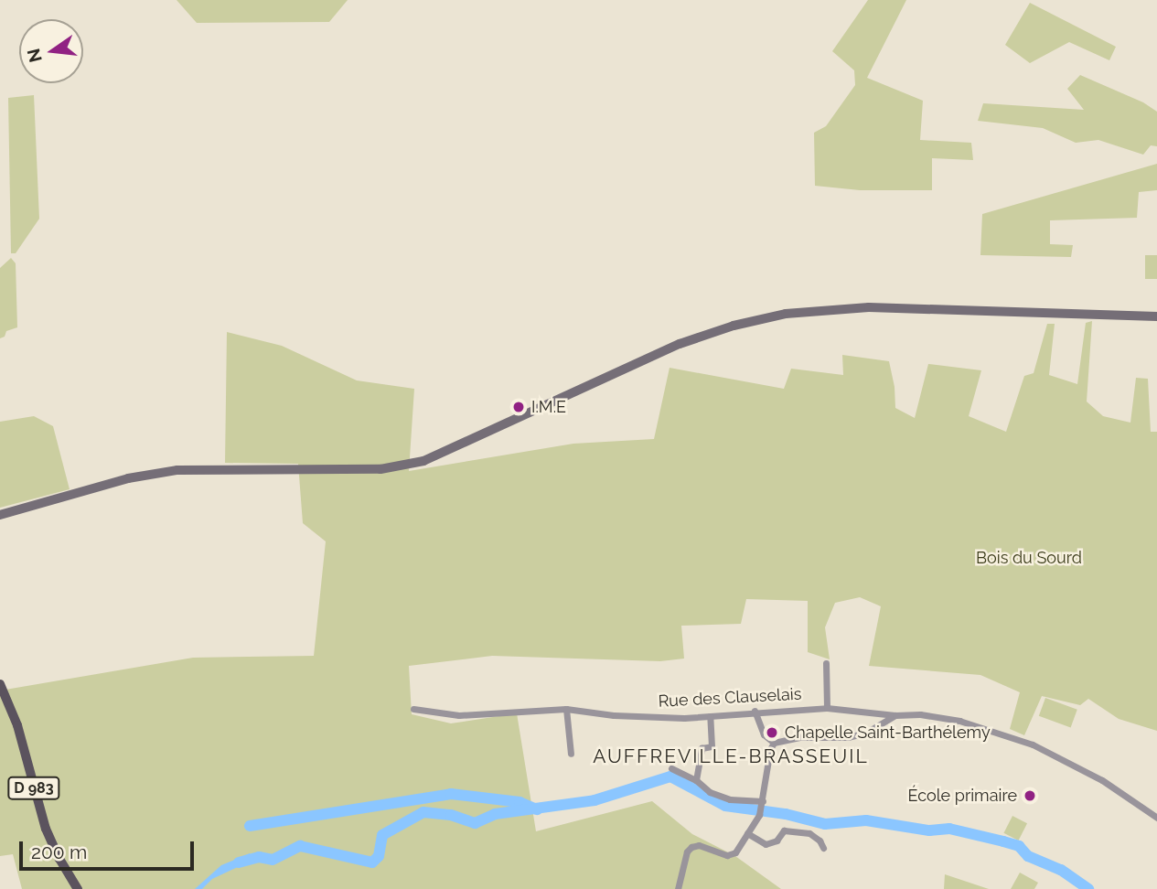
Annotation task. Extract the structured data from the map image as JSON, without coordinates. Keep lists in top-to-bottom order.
{
  "streets": {
    "main road": ["D 983"],
    "street": ["Rue des Clauselais"]
  },
  "districts": ["AUFFREVILLE-BRASSEUIL"],
  "parks": ["Bois du Sourd"],
  "places": ["I.M.E", "Chapelle Saint-Barthélemy", "École primaire"],
  "scale_bar": "200 m",
  "north": "left"
}
